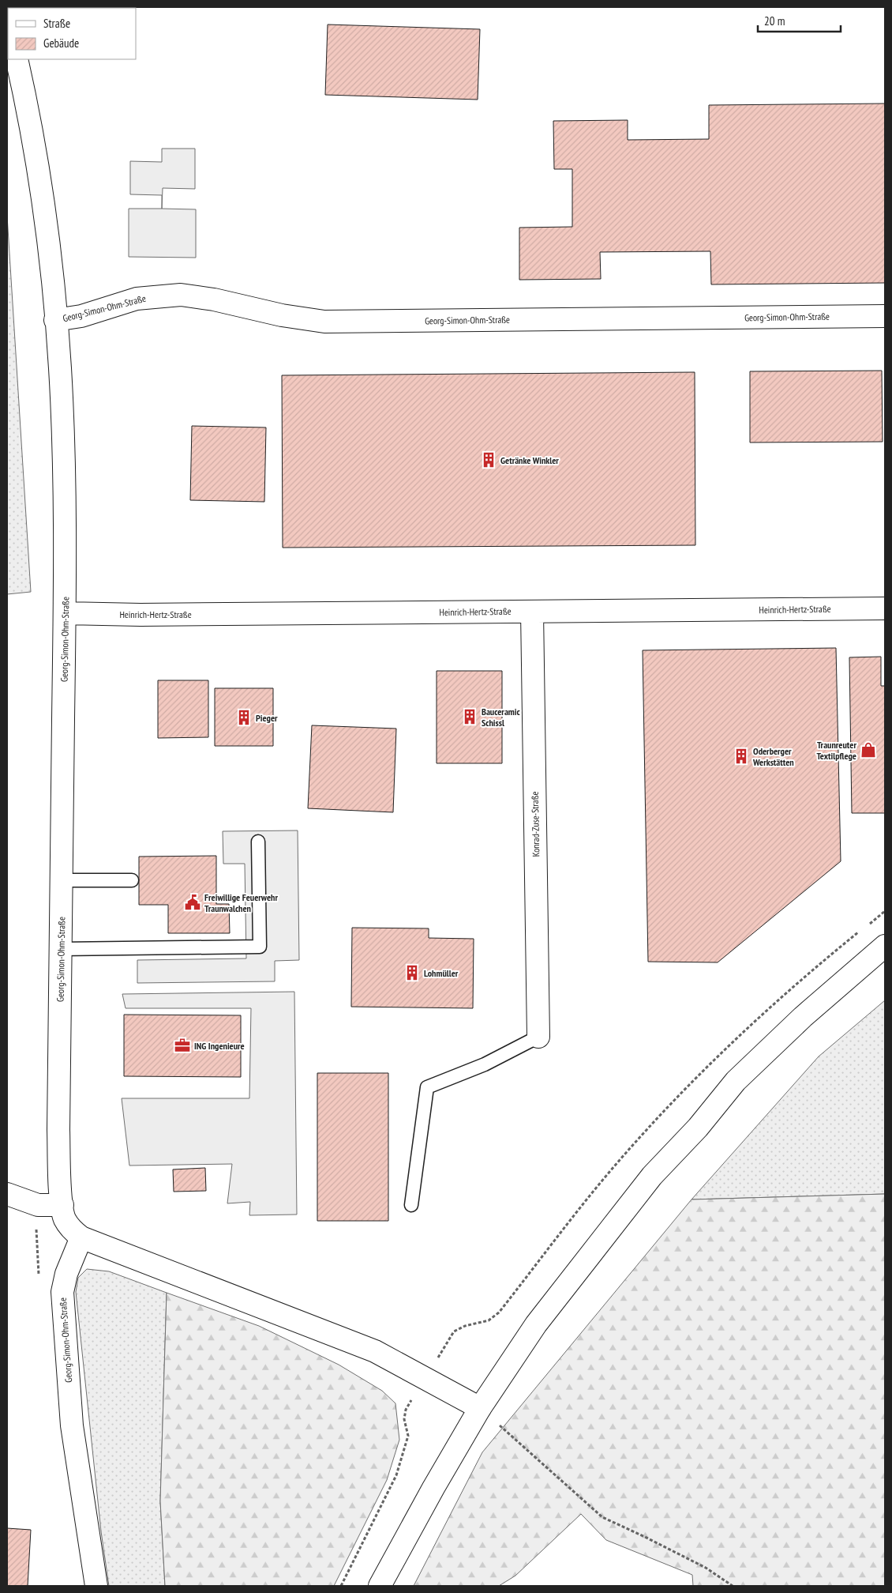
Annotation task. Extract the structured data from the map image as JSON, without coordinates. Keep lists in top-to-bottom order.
{
  "streets": {
    "street": ["Georg-Simon-Ohm-Straße", "Heinrich-Hertz-Straße", "Konrad-Zuse-Straße"]
  },
  "crossings": [
    ["Georg-Simon-Ohm-Straße", "Heinrich-Hertz-Straße"],
    ["Heinrich-Hertz-Straße", "Konrad-Zuse-Straße"]
  ],
  "places": {
    "building": [
      "Getränke Winkler",
      "Bauceramic Schissl",
      "Pieger",
      "Oderberger Werkstätten",
      "Lohmüller"
    ],
    "shop": ["Traunreuter Textilpflege"],
    "public building": ["Freiwillige Feuerwehr Traunwalchen"],
    "office": ["ING Ingenieure"]
  },
  "legend": ["Straße", "Gebäude"],
  "scale_bar": "20 m"
}
